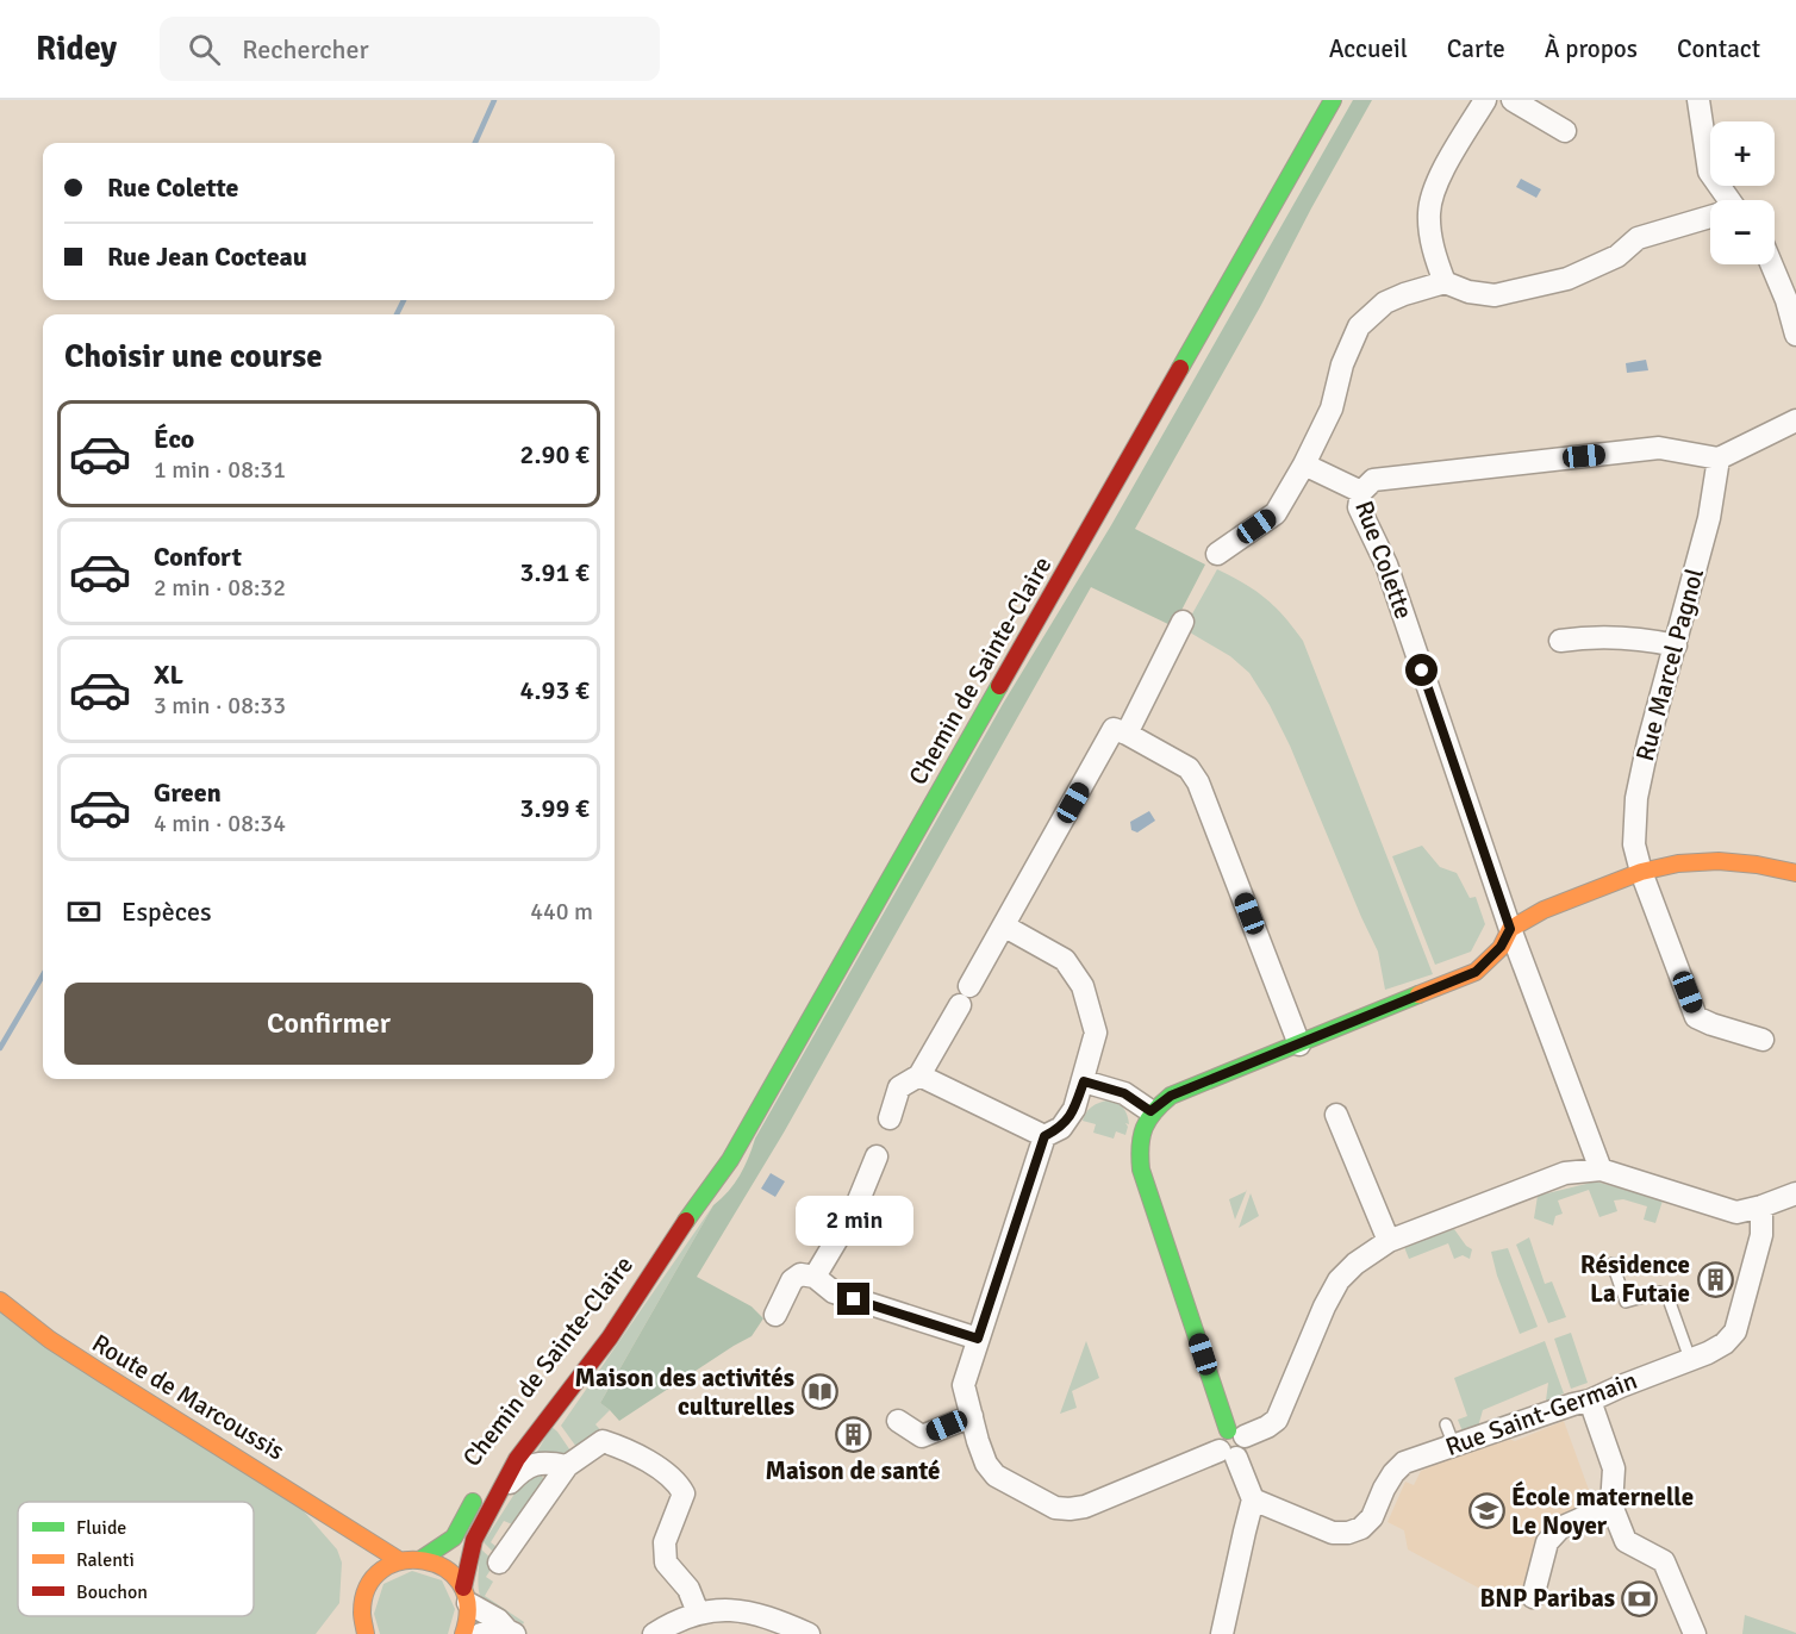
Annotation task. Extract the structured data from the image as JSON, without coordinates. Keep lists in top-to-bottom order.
{
  "streets": {
    "main road": ["Chemin de Sainte-Claire", "Route de Marcoussis"],
    "street": ["Rue Colette", "Rue Marcel Pagnol", "Rue Saint-Germain"]
  },
  "places": {
    "building": ["Résidence La Futaie", "Maison de santé"],
    "library": ["Maison des activités culturelles"],
    "school or university": ["École maternelle Le Noyer"],
    "bank": ["BNP Paribas"]
  },
  "legend": ["Fluide", "Ralenti", "Bouchon"],
  "page": {
    "header": "Ridey",
    "search": "Rechercher",
    "nav": [
      "Accueil",
      "Carte",
      "À propos",
      "Contact"
    ],
    "map_buttons": ["+", "−"],
    "banner": ["Rue Colette", "Rue Jean Cocteau"],
    "heading": "Choisir une course",
    "list": [
      {
        "name": "Éco",
        "note": "1 min · 08:31",
        "value": "2.90 €"
      },
      {
        "name": "Confort",
        "note": "2 min · 08:32",
        "value": "3.91 €"
      },
      {
        "name": "XL",
        "note": "3 min · 08:33",
        "value": "4.93 €"
      },
      {
        "name": "Green",
        "note": "4 min · 08:34",
        "value": "3.99 €"
      }
    ],
    "pay": ["Espèces", "440 m"],
    "buttons": "Confirmer",
    "bubble": "2 min"
  }
}
